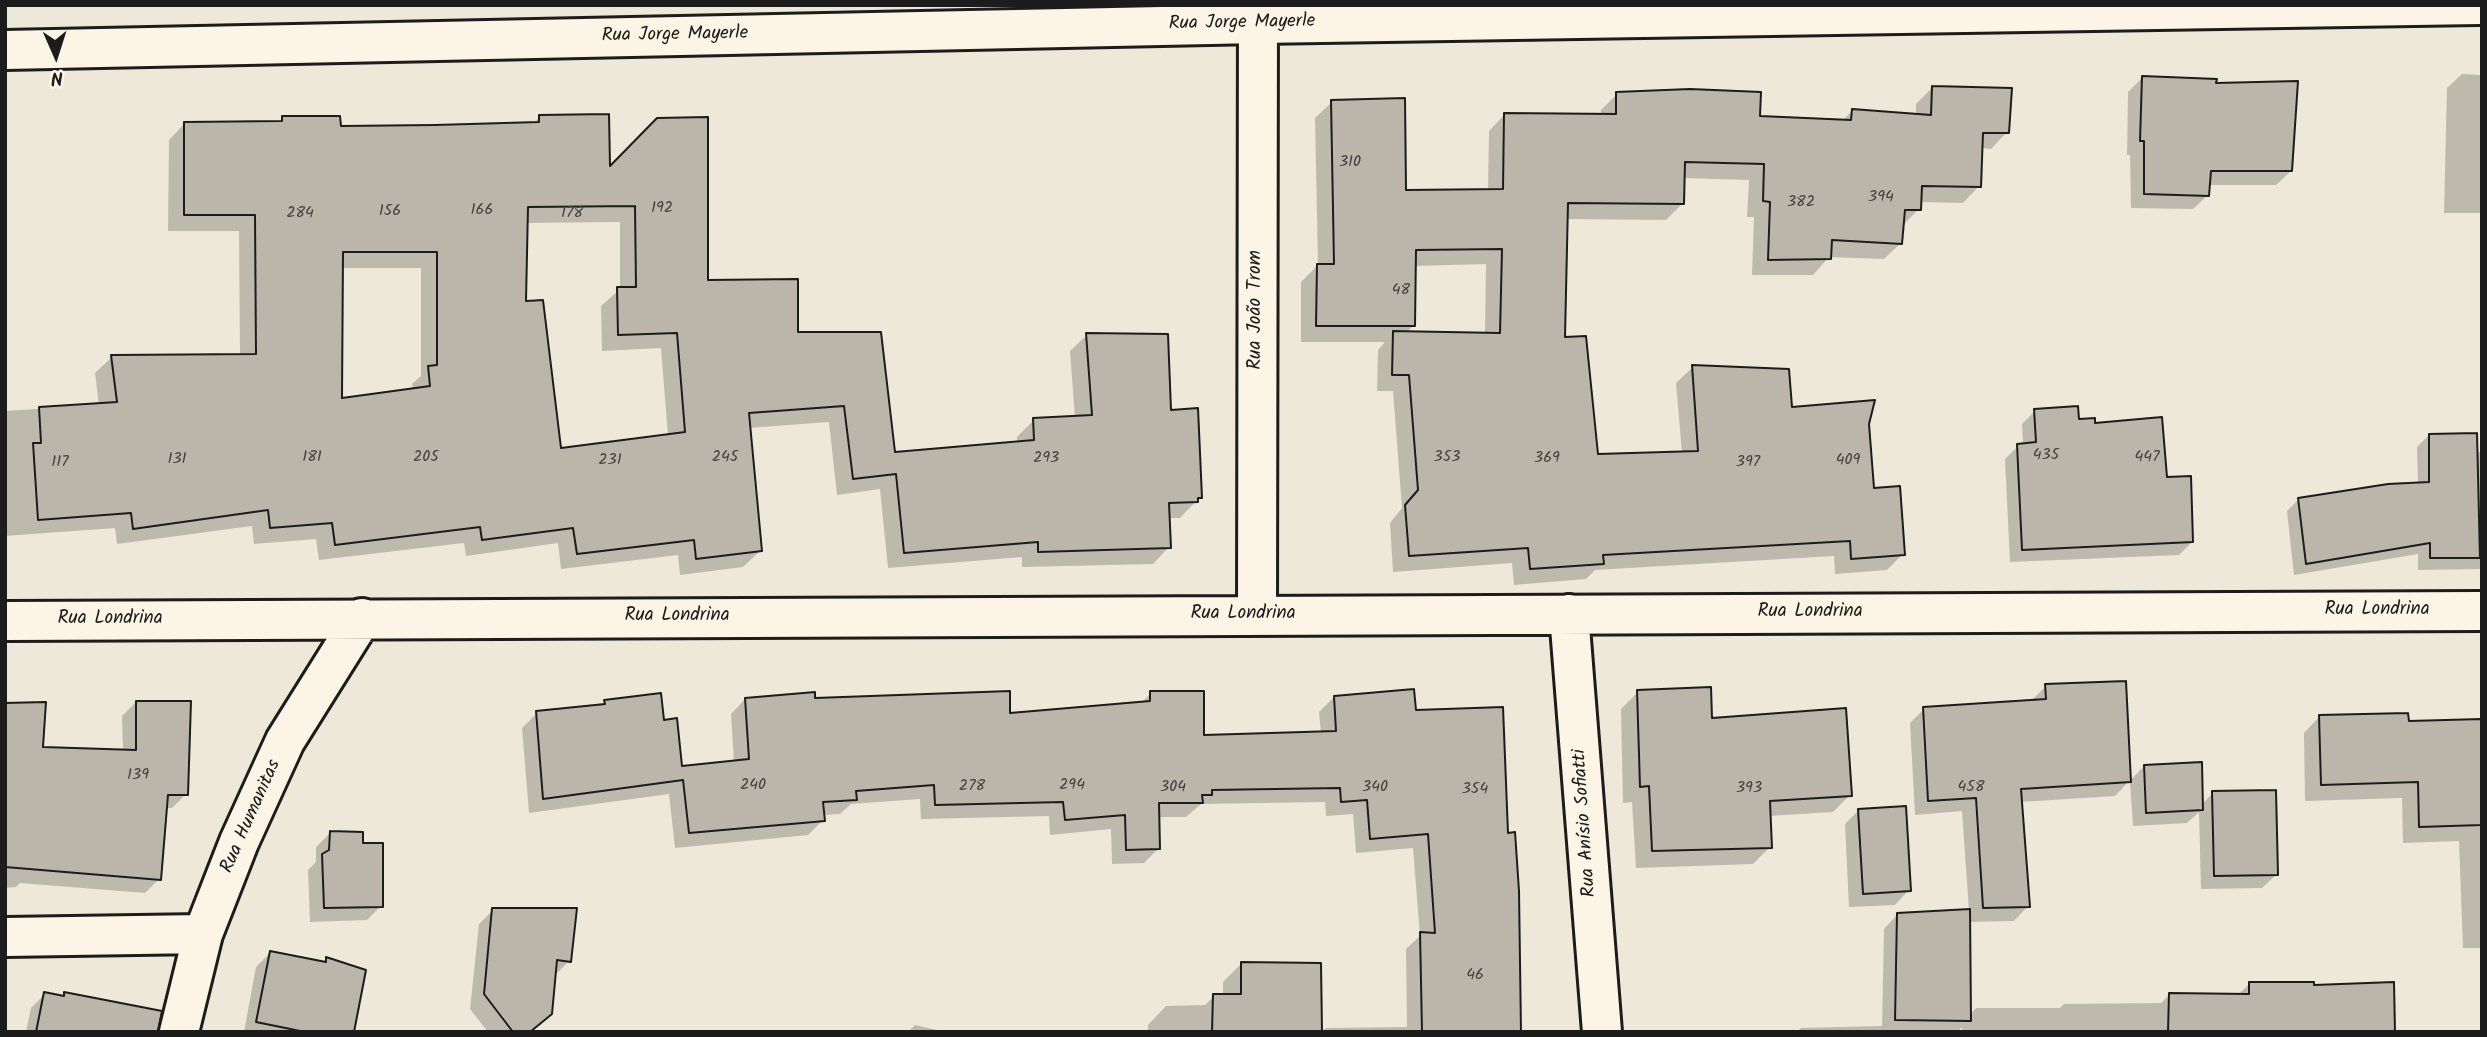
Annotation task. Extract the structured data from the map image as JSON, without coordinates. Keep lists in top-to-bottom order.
{
  "streets": {
    "street": [
      "Rua Jorge Mayerle",
      "Rua João Trom",
      "Rua Londrina",
      "Rua Humanitas",
      "Rua Anísio Sofiatti"
    ]
  },
  "crossings": [
    ["Rua Jorge Mayerle", "Rua João Trom"],
    ["Rua João Trom", "Rua Londrina"],
    ["Rua Londrina", "Rua Humanitas"],
    ["Rua Londrina", "Rua Anísio Sofiatti"]
  ],
  "house_numbers": [
    "310",
    "394",
    "382",
    "192",
    "166",
    "156",
    "284",
    "178",
    "48",
    "435",
    "181",
    "205",
    "245",
    "353",
    "447",
    "293",
    "369",
    "131",
    "231",
    "409",
    "117",
    "397",
    "139",
    "240",
    "294",
    "278",
    "304",
    "340",
    "458",
    "393",
    "354",
    "46"
  ],
  "north": "bottom"
}
